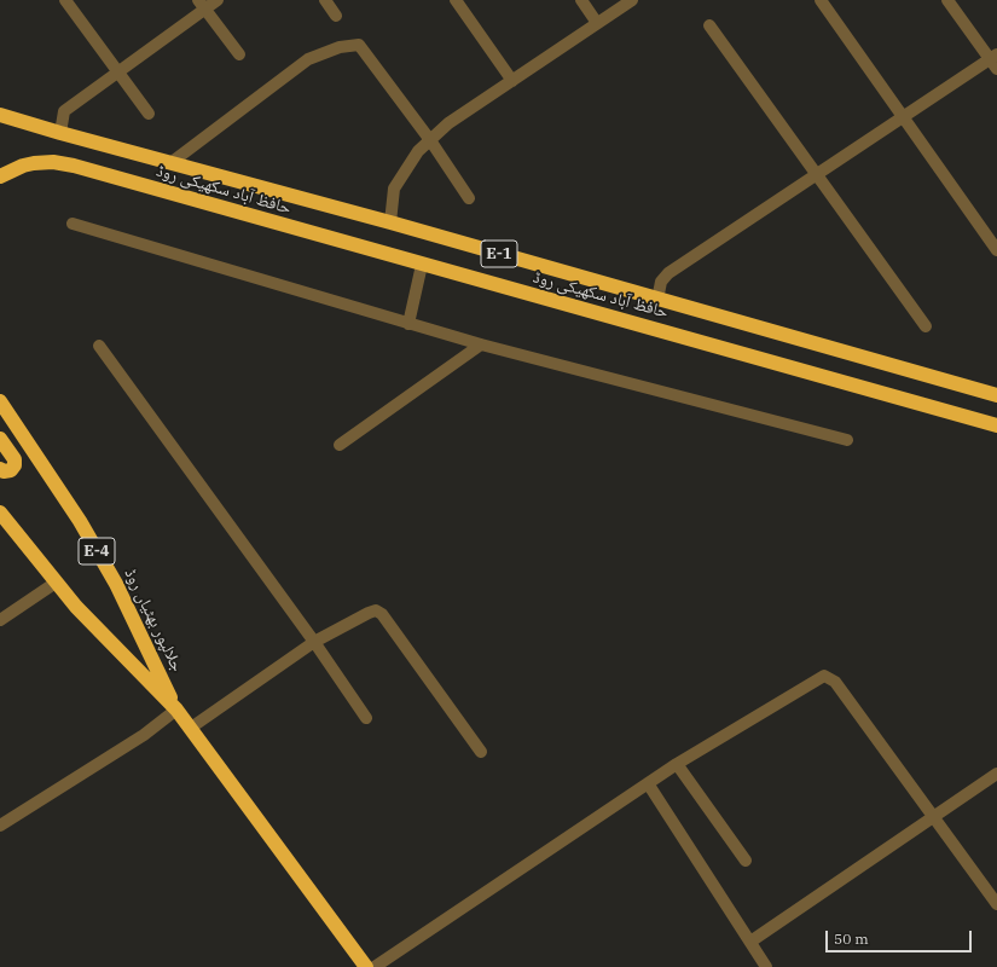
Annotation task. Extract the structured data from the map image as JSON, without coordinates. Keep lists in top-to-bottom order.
{
  "streets": {
    "highway": [
      "حافظ آباد سکھیکی روڈ",
      "E-1",
      "E-4",
      "جلالپور بھٹیاں روڈ"
    ]
  },
  "scale_bar": "50 m"
}
